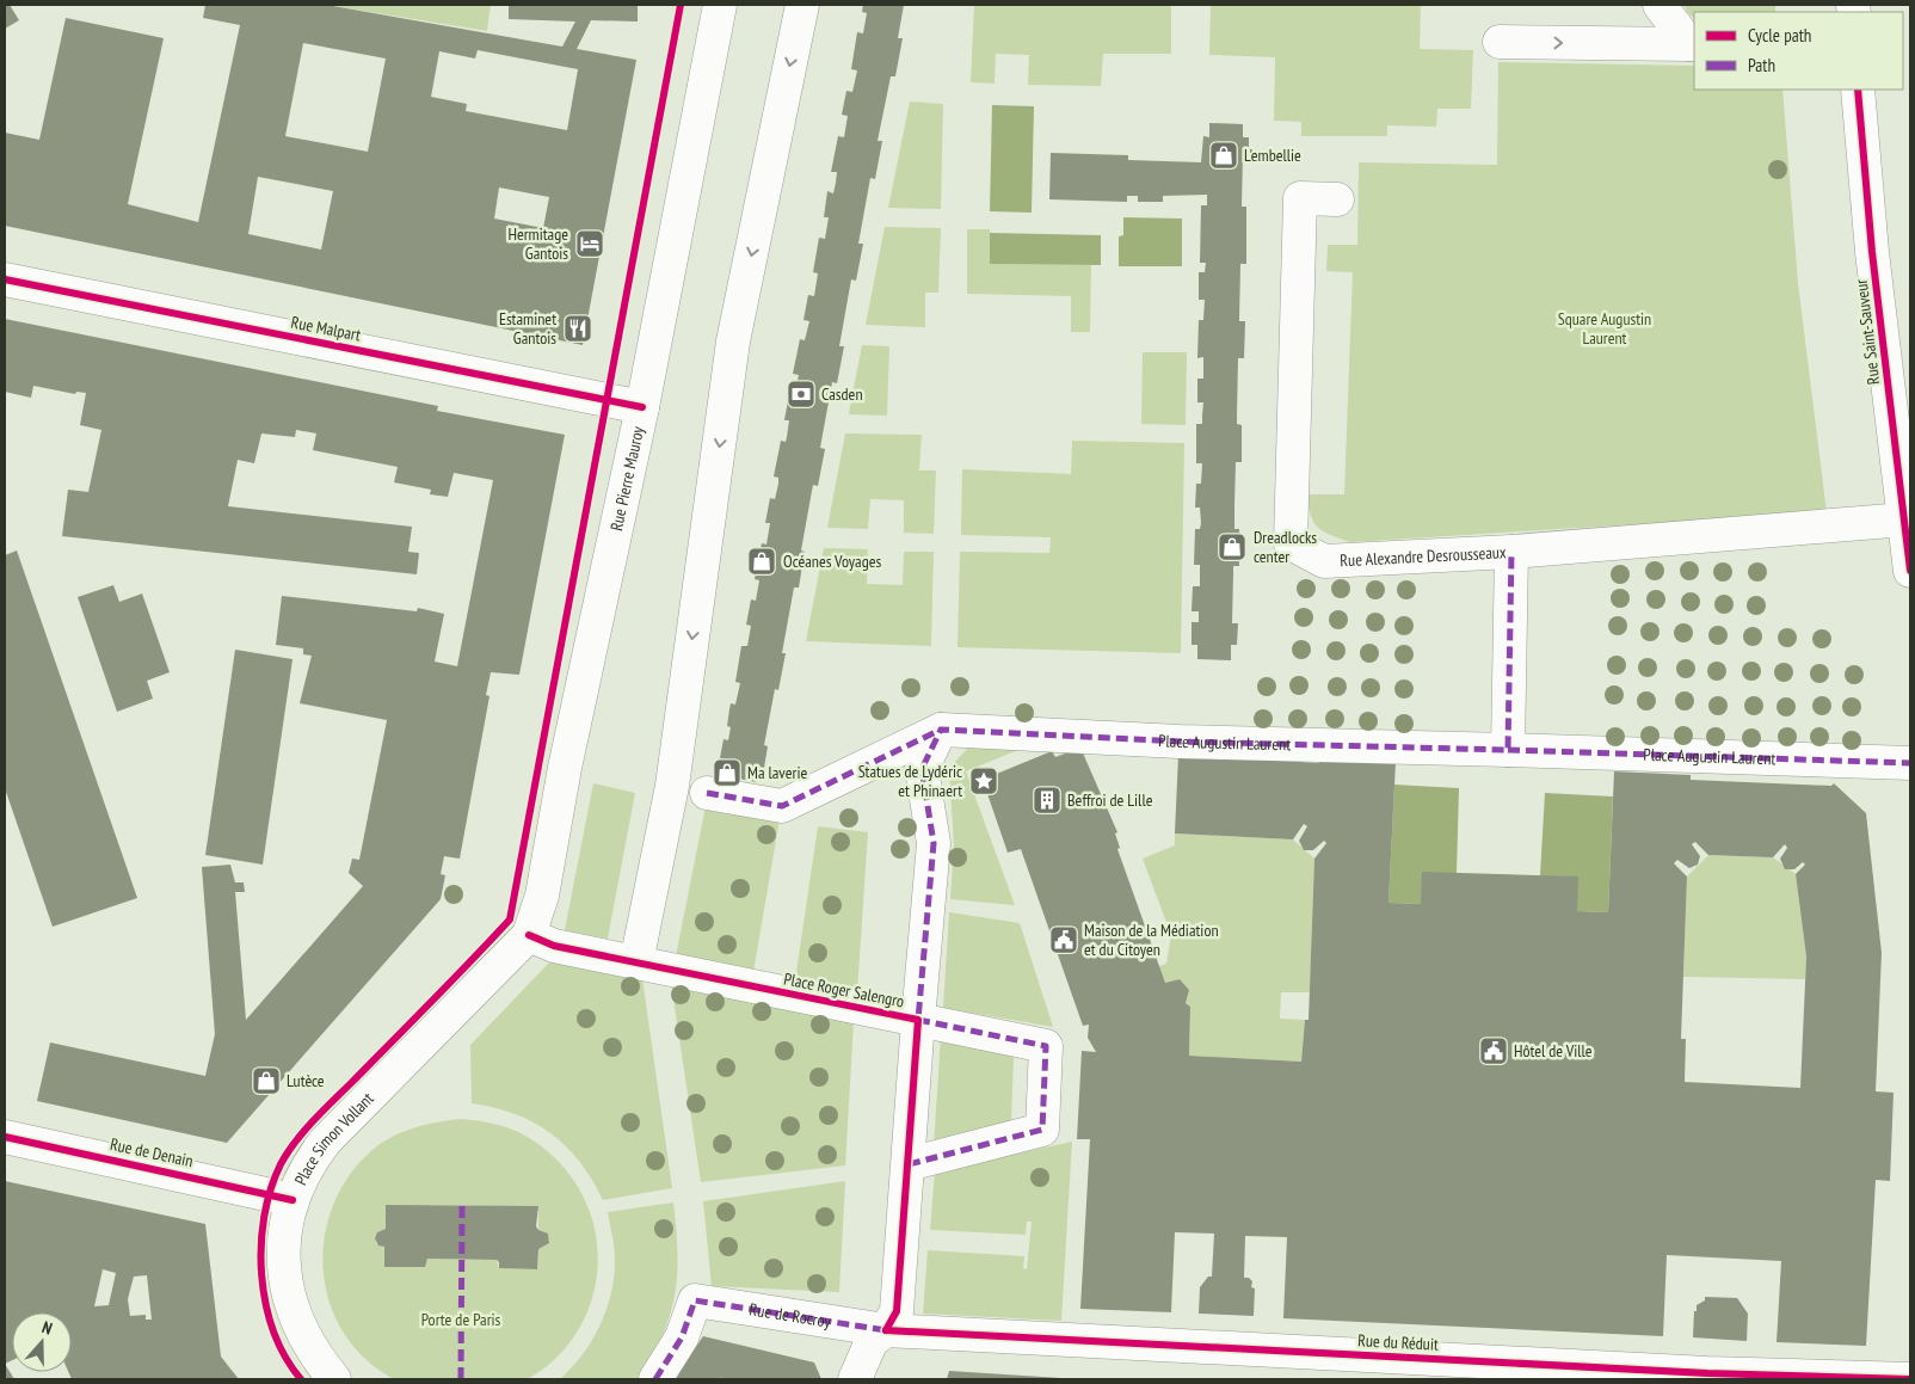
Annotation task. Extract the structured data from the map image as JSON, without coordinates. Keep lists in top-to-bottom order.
{
  "streets": {
    "street": [
      "Rue Malpart",
      "Rue Saint-Sauveur",
      "Rue Pierre Mauroy",
      "Rue Alexandre Desrousseaux",
      "Place Augustin Laurent",
      "Place Roger Salengro",
      "Place Simon Vollant",
      "Rue de Denain",
      "Rue de Rocroy",
      "Rue du Réduit"
    ]
  },
  "crossings": [
    ["Rue Malpart", "Rue Pierre Mauroy"],
    ["Rue Saint-Sauveur", "Rue Alexandre Desrousseaux"],
    ["Rue Pierre Mauroy", "Place Roger Salengro"],
    ["Rue Pierre Mauroy", "Place Simon Vollant"],
    ["Place Augustin Laurent", "Place Roger Salengro"],
    ["Place Roger Salengro", "Place Simon Vollant"],
    ["Place Roger Salengro", "Rue de Rocroy"],
    ["Place Roger Salengro", "Rue du Réduit"],
    ["Place Simon Vollant", "Rue de Denain"],
    ["Rue de Rocroy", "Rue du Réduit"]
  ],
  "parks": ["Square Augustin Laurent", "Porte de Paris"],
  "places": {
    "shop": [
      "L'embellie",
      "Dreadlocks center",
      "Océanes Voyages",
      "Ma laverie",
      "Lutèce"
    ],
    "hotel": ["Hermitage Gantois"],
    "restaurant": ["Estaminet Gantois"],
    "bank": ["Casden"],
    "place": ["Statues de Lydéric et Phinaert"],
    "building": ["Beffroi de Lille"],
    "public building": ["Maison de la Médiation et du Citoyen", "Hôtel de Ville"]
  },
  "legend": ["Cycle path", "Path"],
  "north": "top"
}
